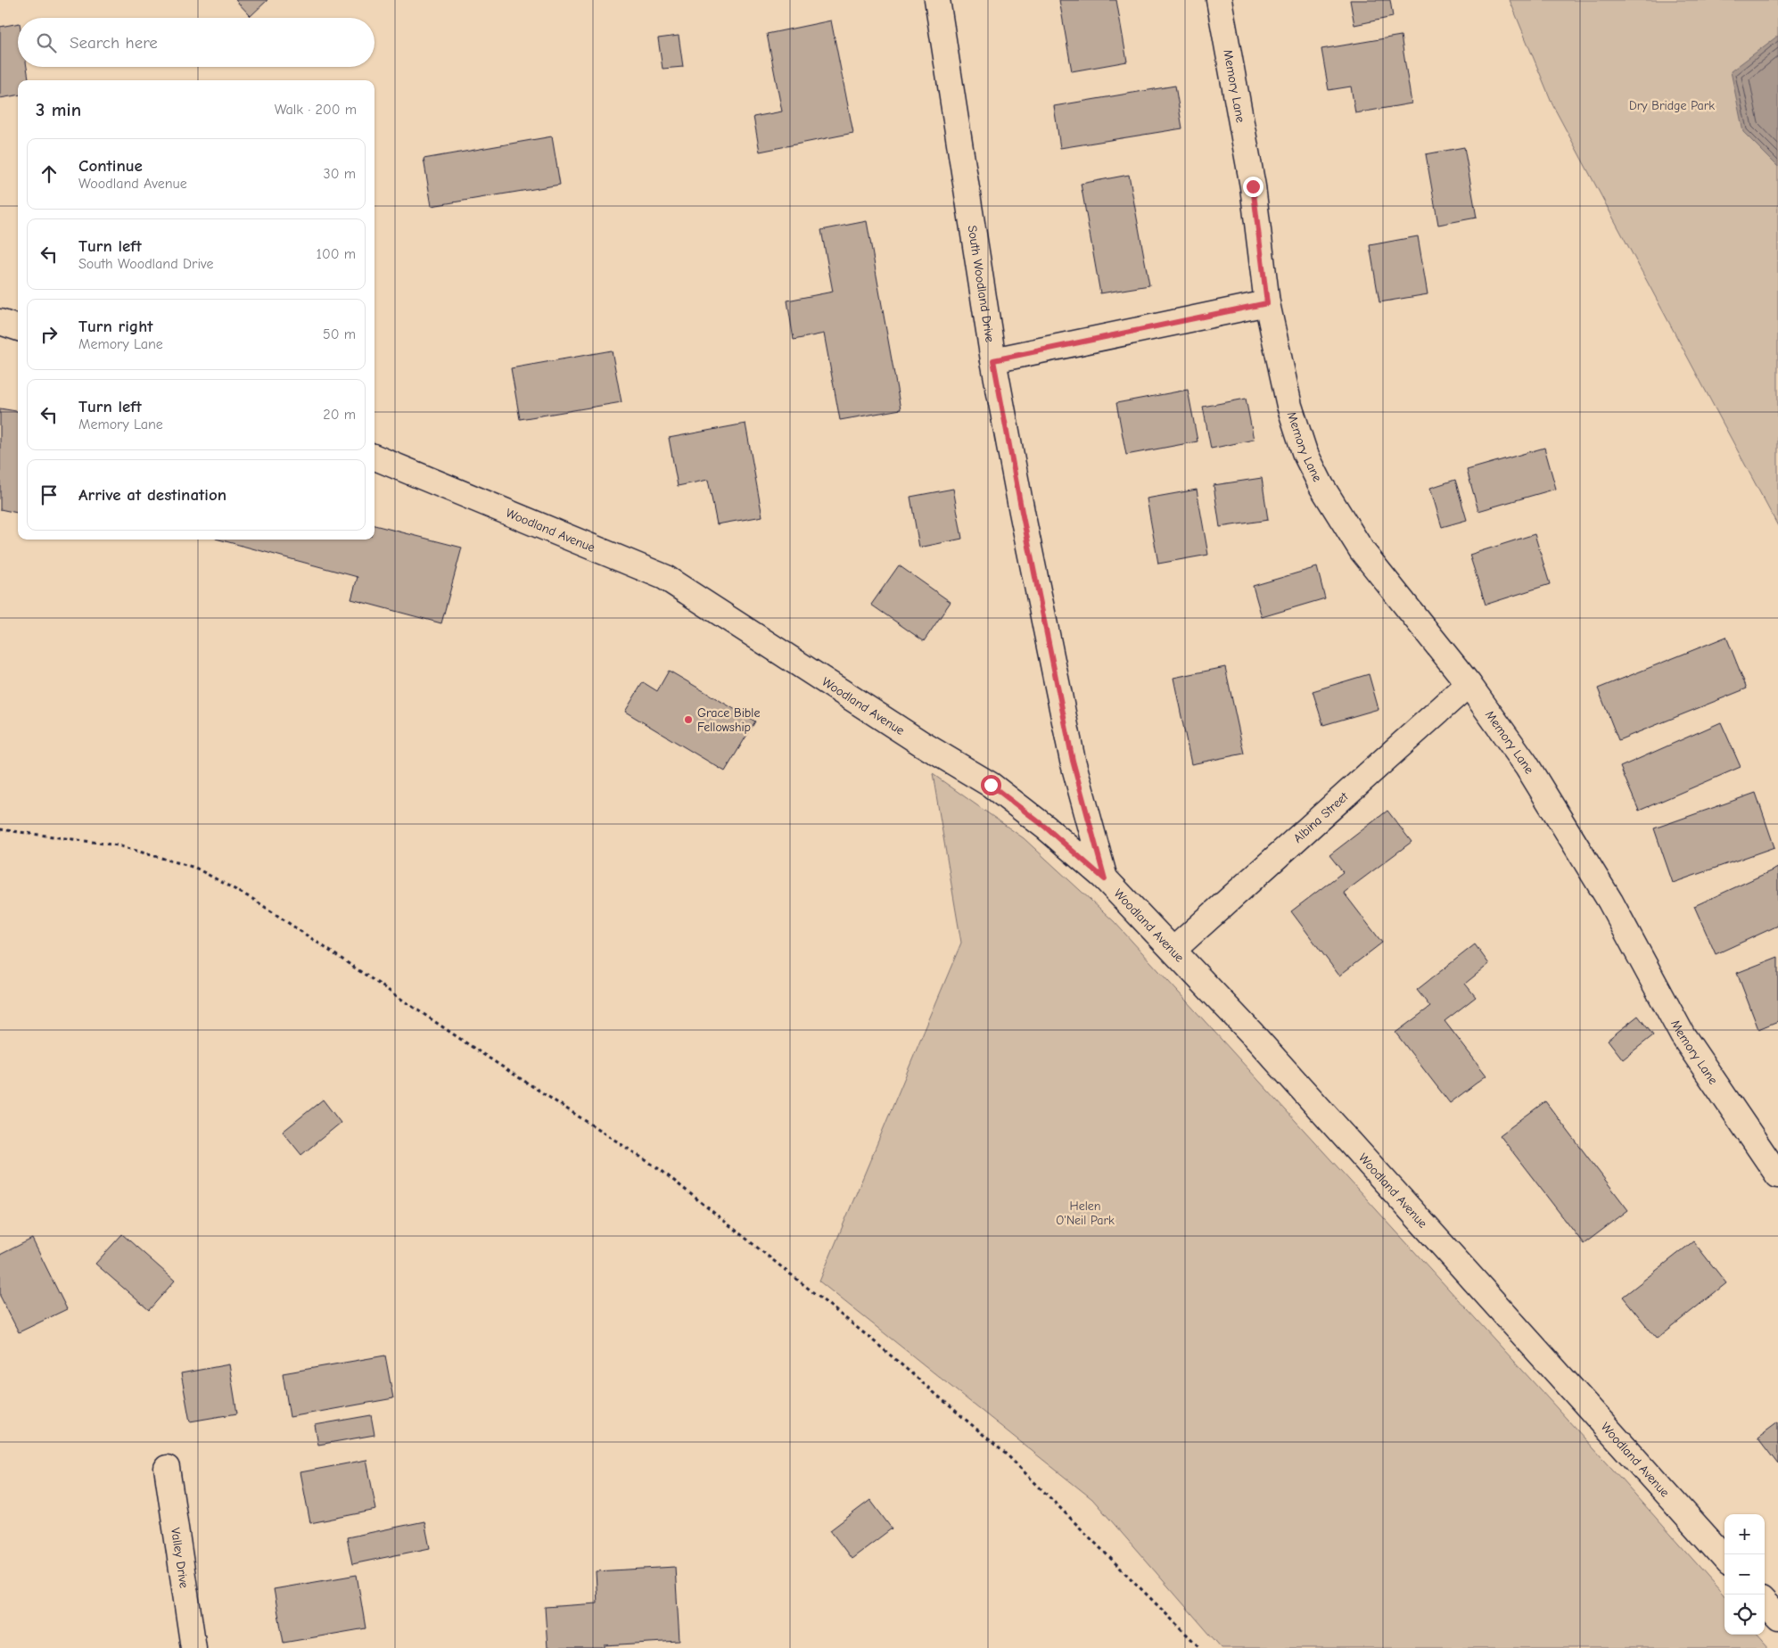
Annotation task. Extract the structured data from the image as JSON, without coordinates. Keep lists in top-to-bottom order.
{
  "streets": {
    "street": [
      "Memory Lane",
      "South Woodland Drive",
      "Woodland Avenue",
      "Albina Street",
      "Valley Drive"
    ]
  },
  "crossings": [
    ["Memory Lane", "Albina Street"],
    ["South Woodland Drive", "Woodland Avenue"],
    ["Woodland Avenue", "Albina Street"]
  ],
  "parks": ["Dry Bridge Park", "Helen O'Neil Park"],
  "places": ["Grace Bible Fellowship"],
  "page": {
    "search": "Search here",
    "heading": ["3 min", "Walk · 200 m"],
    "list": [
      ["Continue", "Woodland Avenue", "30 m"],
      ["Turn left", "South Woodland Drive", "100 m"],
      ["Turn right", "Memory Lane", "50 m"],
      ["Turn left", "Memory Lane", "20 m"],
      "Arrive at destination"
    ],
    "map_buttons": ["+", "−"]
  }
}
